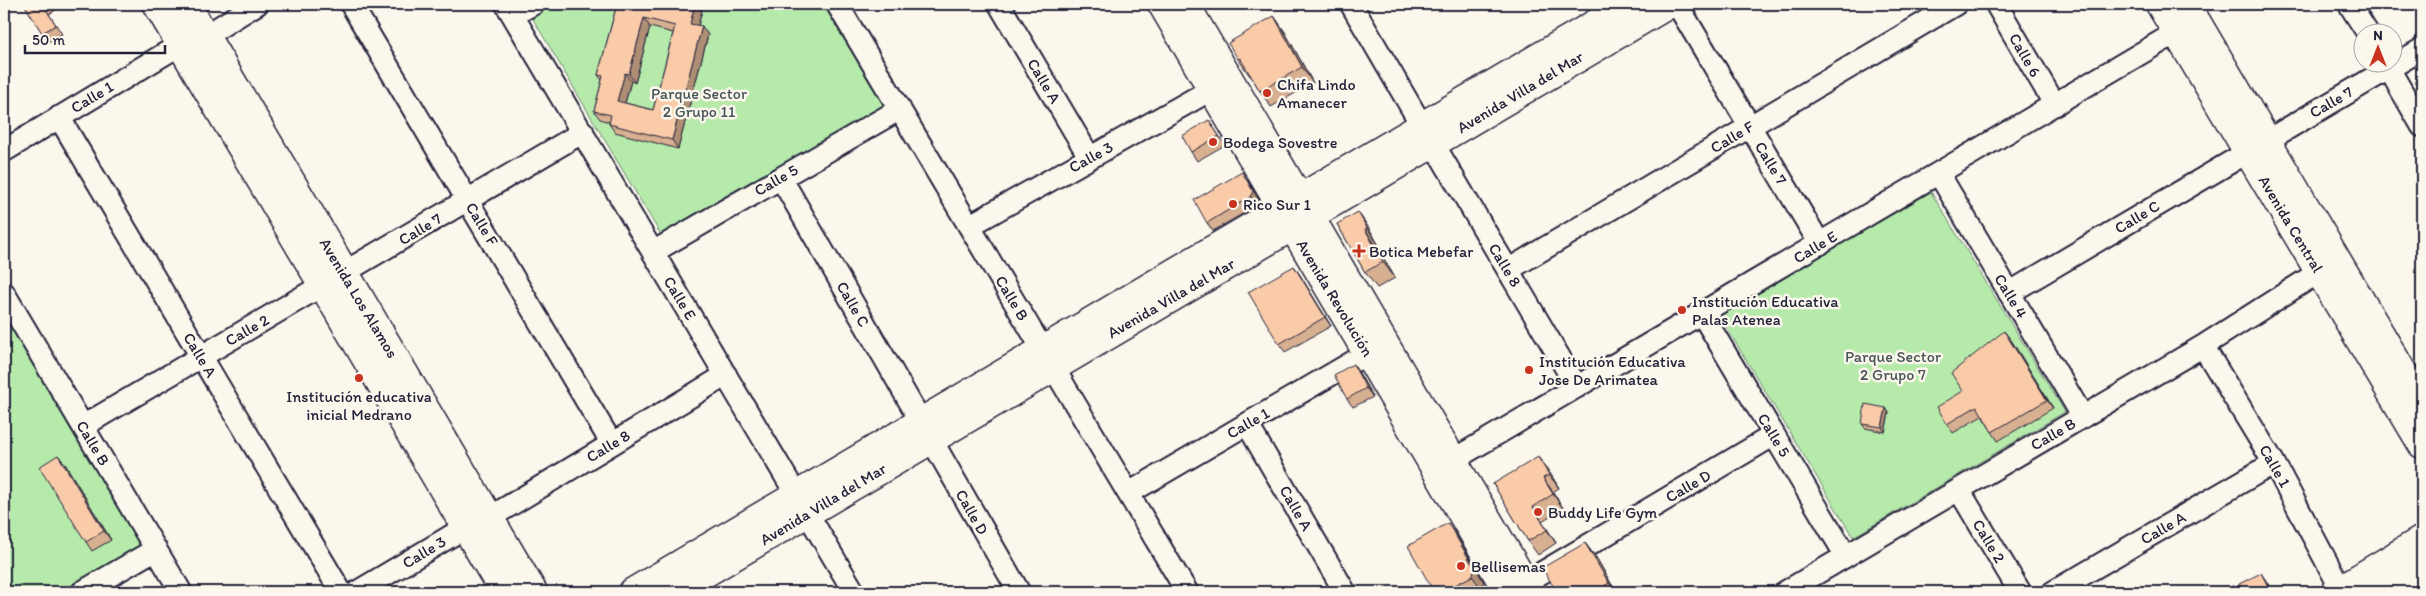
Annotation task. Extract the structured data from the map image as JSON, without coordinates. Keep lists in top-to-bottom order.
{
  "streets": {
    "street": [
      "Calle 6",
      "Calle A",
      "Avenida Villa del Mar",
      "Calle 1",
      "Calle 7",
      "Calle F",
      "Calle 3",
      "Calle 5",
      "Calle C",
      "Avenida Central",
      "Calle E",
      "Calle 8",
      "Calle 4",
      "Avenida Los Alamos",
      "Calle B",
      "Avenida Revolución",
      "Calle 2",
      "Calle D"
    ]
  },
  "crossings": [
    ["Calle 6", "Calle E"],
    ["Calle A", "Calle 1"],
    ["Calle A", "Calle 3"],
    ["Calle A", "Calle 2"],
    ["Avenida Villa del Mar", "Calle C"],
    ["Avenida Villa del Mar", "Calle E"],
    ["Avenida Villa del Mar", "Calle 8"],
    ["Avenida Villa del Mar", "Calle B"],
    ["Avenida Villa del Mar", "Avenida Revolución"],
    ["Avenida Villa del Mar", "Calle D"],
    ["Calle 1", "Avenida Los Alamos"],
    ["Calle 1", "Calle B"],
    ["Calle 1", "Avenida Revolución"],
    ["Calle 7", "Calle F"],
    ["Calle 7", "Calle C"],
    ["Calle 7", "Avenida Central"],
    ["Calle 7", "Calle E"],
    ["Calle 7", "Avenida Los Alamos"],
    ["Calle 7", "Calle 2"],
    ["Calle F", "Calle 8"],
    ["Calle 3", "Calle 8"],
    ["Calle 3", "Avenida Los Alamos"],
    ["Calle 3", "Calle B"],
    ["Calle 3", "Avenida Revolución"],
    ["Calle 5", "Calle C"],
    ["Calle 5", "Calle E"],
    ["Calle 5", "Calle B"],
    ["Calle 5", "Calle D"],
    ["Calle C", "Avenida Central"],
    ["Calle C", "Calle 4"],
    ["Calle C", "Calle D"],
    ["Avenida Central", "Calle E"],
    ["Avenida Central", "Calle B"],
    ["Calle E", "Calle 8"],
    ["Calle E", "Calle 4"],
    ["Calle E", "Avenida Revolución"],
    ["Calle 8", "Avenida Los Alamos"],
    ["Calle 4", "Calle B"],
    ["Avenida Los Alamos", "Calle 2"],
    ["Calle B", "Calle 2"],
    ["Avenida Revolución", "Calle D"]
  ],
  "parks": ["Parque Sector 2 Grupo 11", "Parque Sector 2 Grupo 7"],
  "places": {
    "other": [
      "Chifa Lindo Amanecer",
      "Bodega Sovestre",
      "Rico Sur 1",
      "Institución Educativa Palas Atenea",
      "Institución Educativa Jose De Arimatea",
      "Institución educativa inicial Medrano",
      "Buddy Life Gym",
      "Bellisemas"
    ],
    "health": ["Botica Mebefar"]
  },
  "scale_bar": "50 m",
  "north": "top"
}
